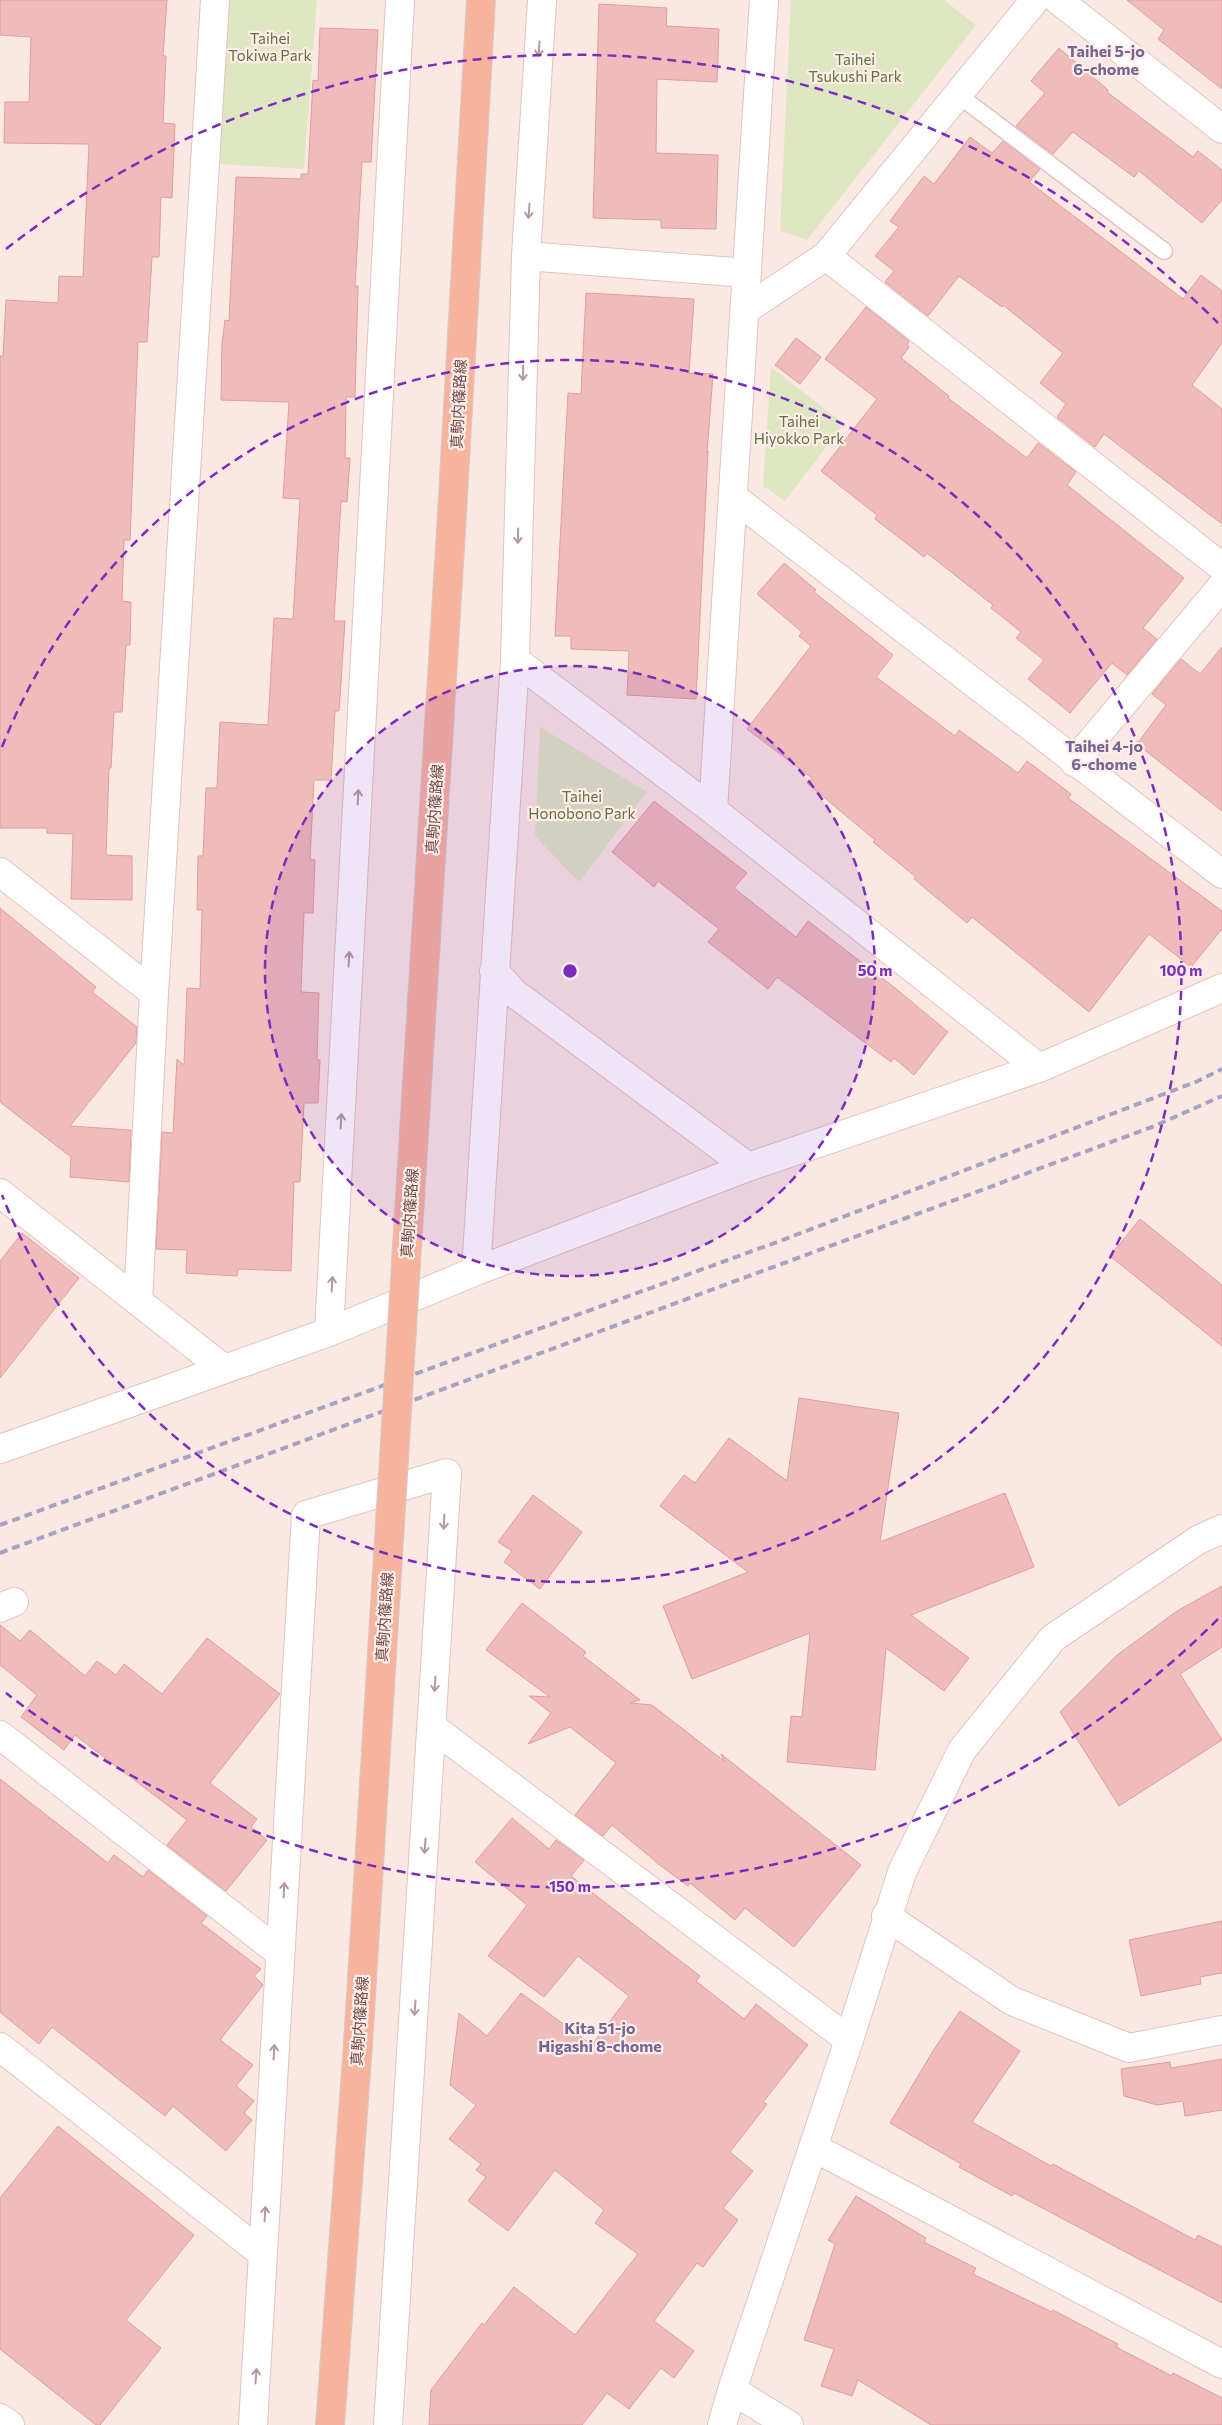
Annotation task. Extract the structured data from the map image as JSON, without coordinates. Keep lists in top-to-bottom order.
{
  "streets": {
    "main road": ["真駒内篠路線"]
  },
  "districts": ["Taihei 5-jo 6-chome", "Taihei 4-jo 6-chome", "Kita 51-jo Higashi 8-chome"],
  "parks": [
    "Taihei Tokiwa Park",
    "Taihei Tsukushi Park",
    "Taihei Hiyokko Park",
    "Taihei Honobono Park"
  ],
  "rings": ["50 m", "100 m", "150 m"]
}
